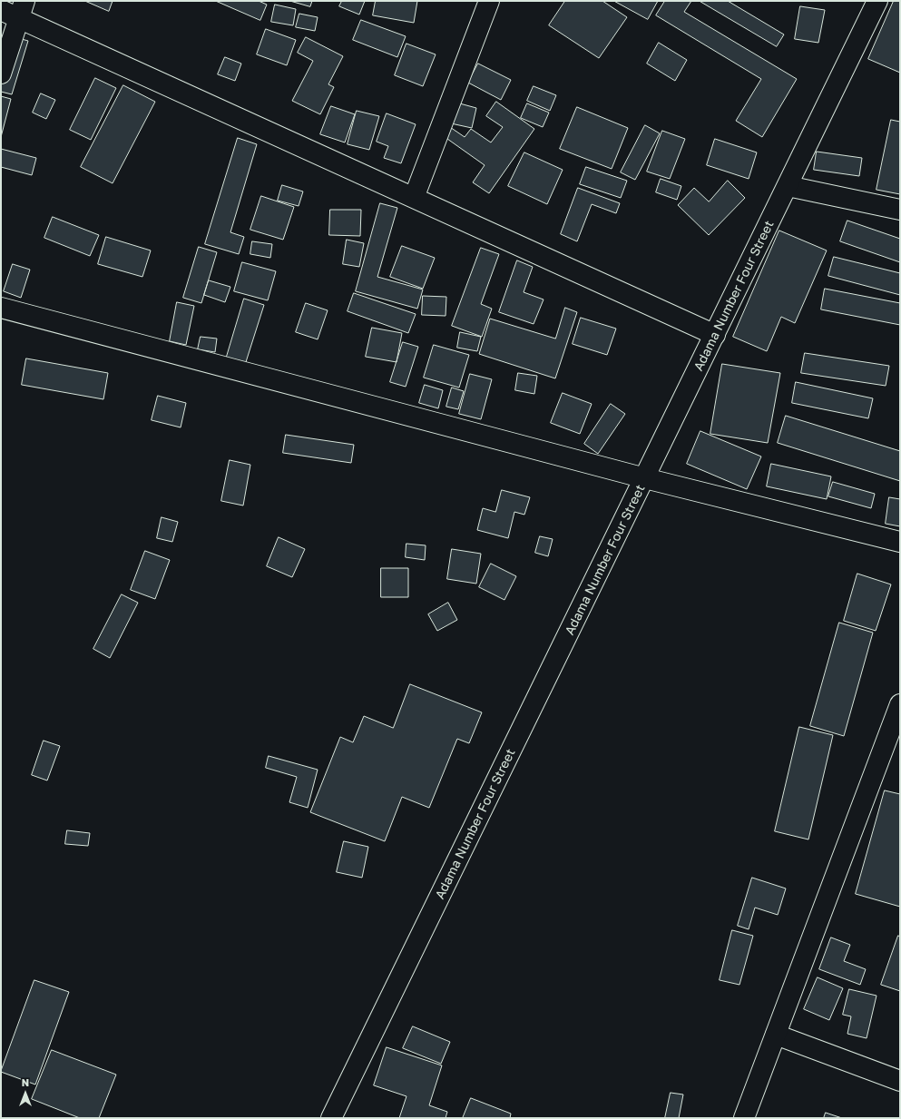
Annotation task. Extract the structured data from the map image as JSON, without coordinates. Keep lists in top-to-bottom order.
{
  "streets": {
    "street": ["Adama Number Four Street"]
  },
  "north": "top"
}
